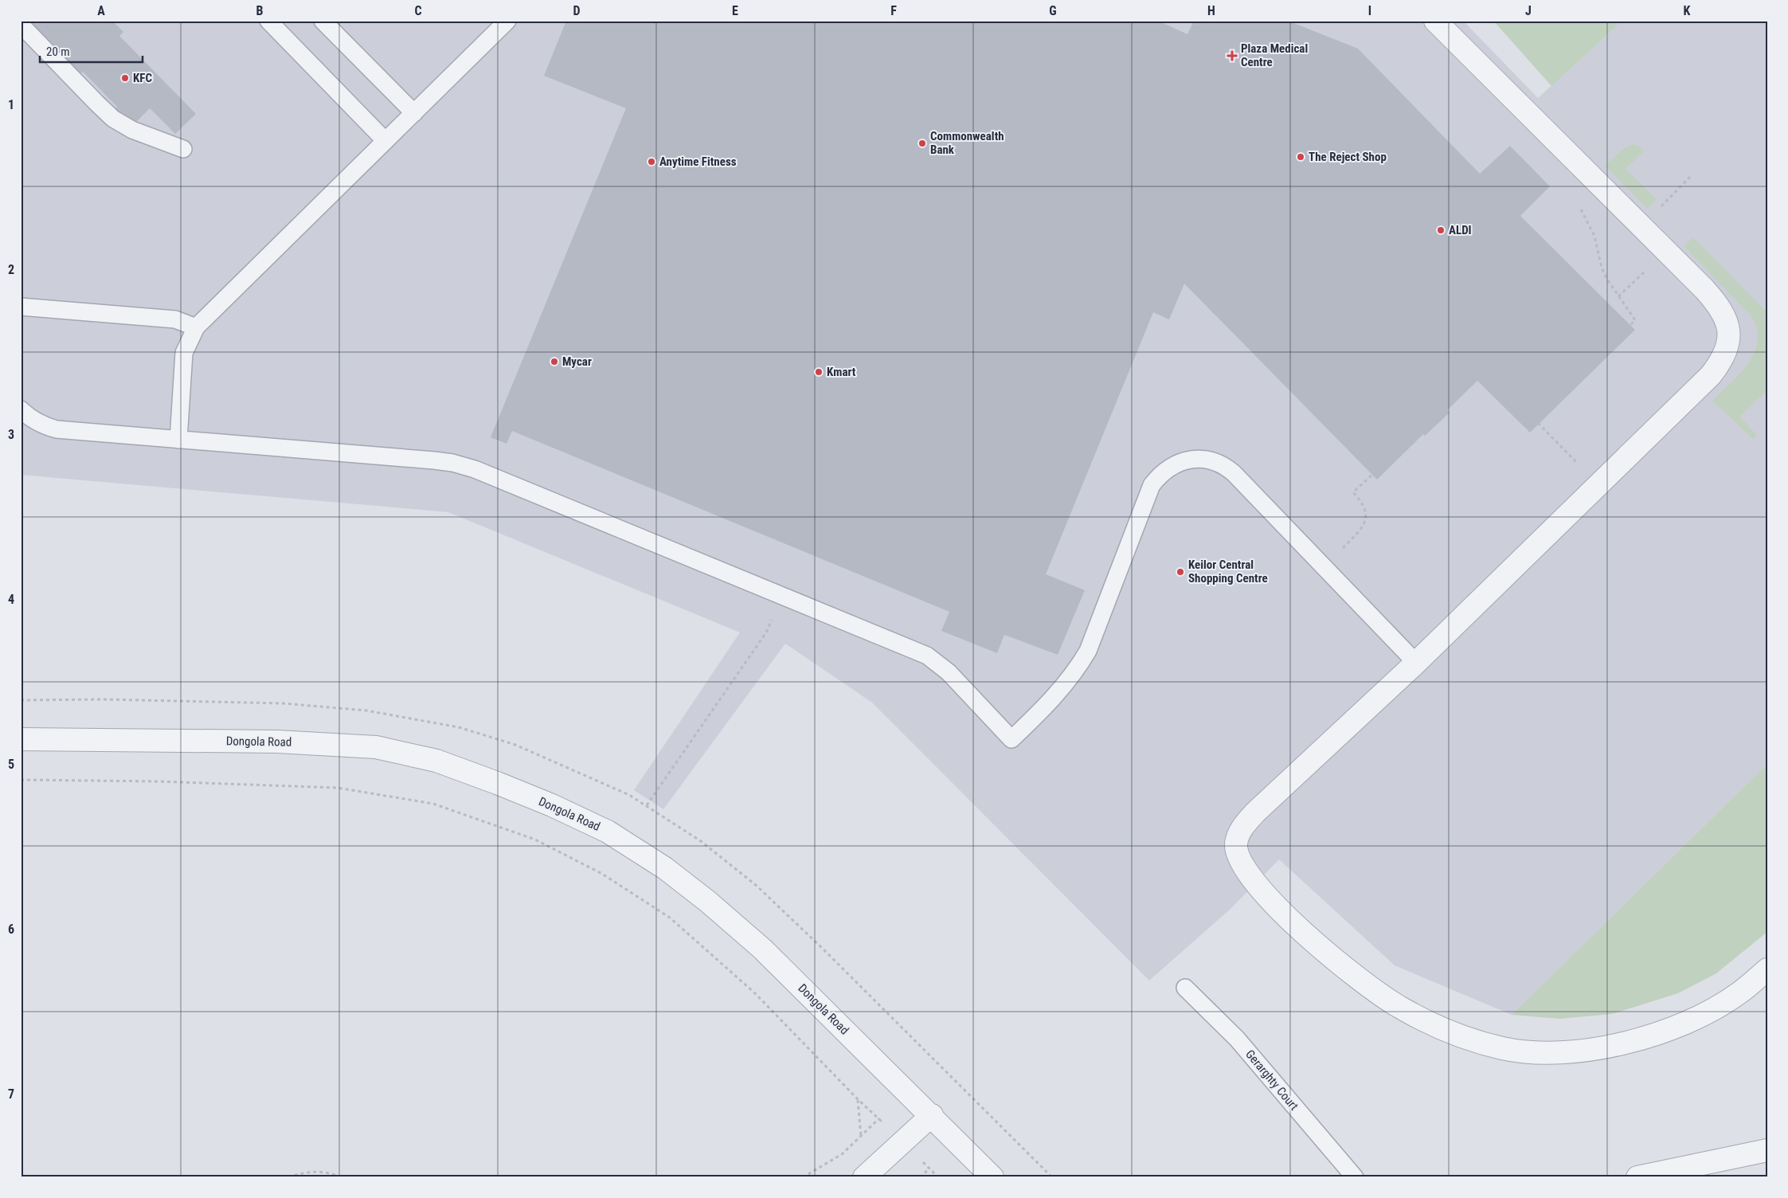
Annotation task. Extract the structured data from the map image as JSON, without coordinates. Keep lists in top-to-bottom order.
{
  "streets": {
    "street": ["Dongola Road"],
    "lane": ["Gerarghty Court"]
  },
  "places": {
    "health": ["Plaza Medical Centre"],
    "other": [
      "KFC",
      "Commonwealth Bank",
      "The Reject Shop",
      "Anytime Fitness",
      "ALDI",
      "Mycar",
      "Kmart",
      "Keilor Central Shopping Centre"
    ]
  },
  "scale_bar": "20 m",
  "grid": {
    "columns": [
      "A",
      "B",
      "C",
      "D",
      "E",
      "F",
      "G",
      "H",
      "I",
      "J",
      "K"
    ],
    "rows": [
      "1",
      "2",
      "3",
      "4",
      "5",
      "6",
      "7"
    ]
  }
}
